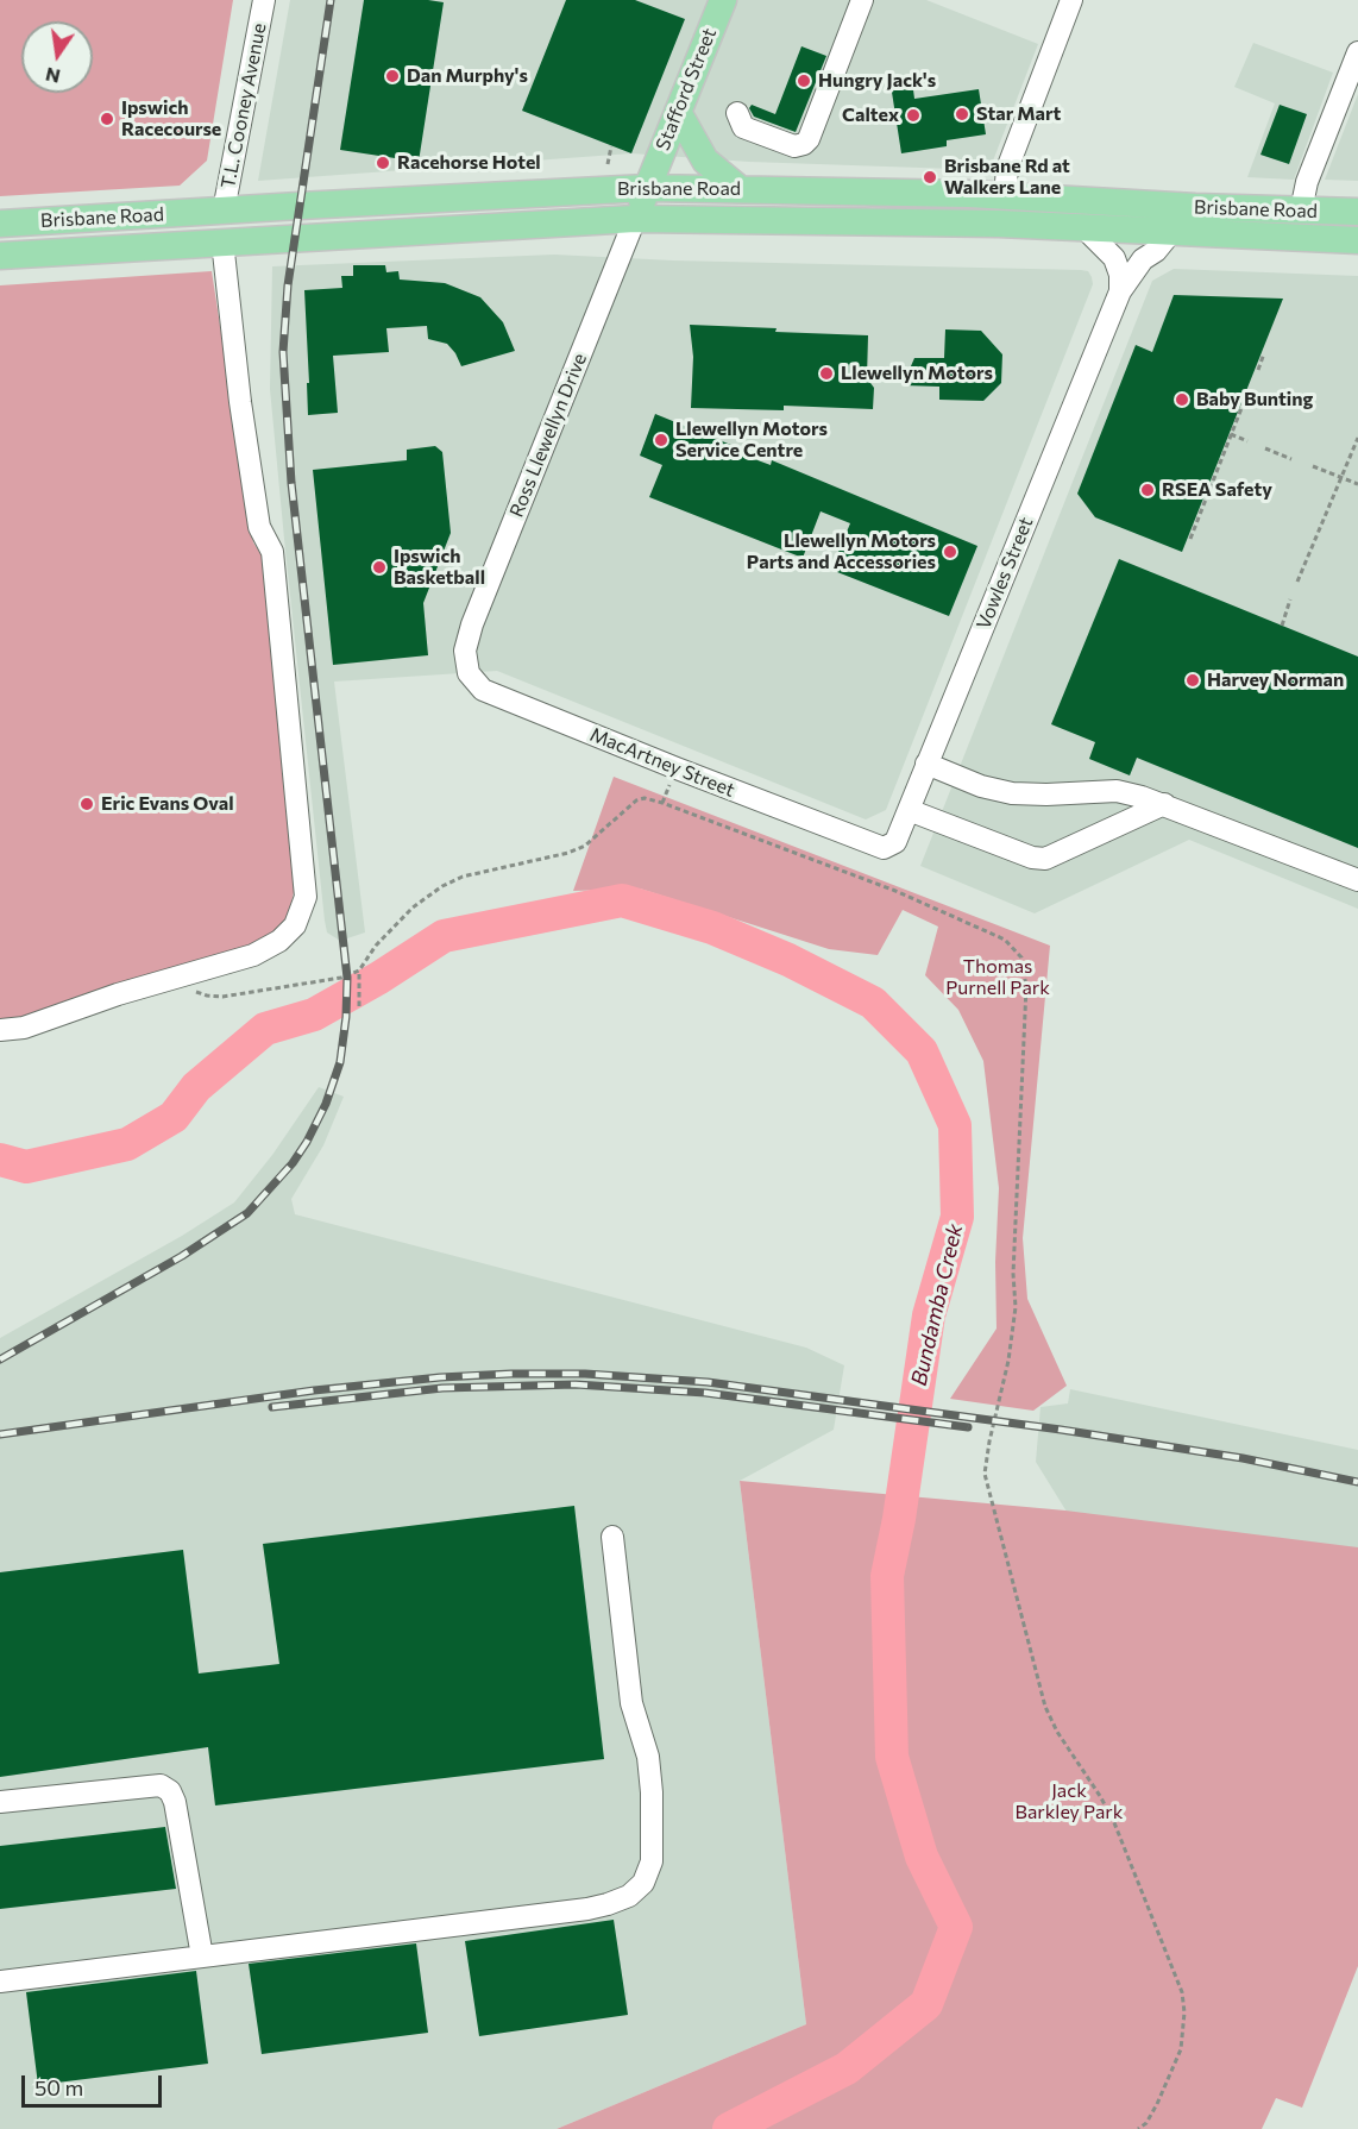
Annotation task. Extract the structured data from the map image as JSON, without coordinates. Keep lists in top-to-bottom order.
{
  "streets": {
    "main road": ["Stafford Street", "Brisbane Road"],
    "street": [
      "T.L. Cooney Avenue",
      "Ross Llewellyn Drive",
      "Vowles Street",
      "MacArtney Street"
    ]
  },
  "crossings": [
    ["Stafford Street", "Brisbane Road"],
    ["Stafford Street", "Ross Llewellyn Drive"],
    ["T.L. Cooney Avenue", "Brisbane Road"],
    ["Brisbane Road", "Ross Llewellyn Drive"],
    ["Brisbane Road", "Vowles Street"],
    ["Ross Llewellyn Drive", "MacArtney Street"],
    ["Vowles Street", "MacArtney Street"]
  ],
  "water": ["Bundamba Creek"],
  "parks": ["Thomas Purnell Park", "Jack Barkley Park"],
  "places": [
    "Dan Murphy's",
    "Hungry Jack's",
    "Star Mart",
    "Caltex",
    "Ipswich Racecourse",
    "Racehorse Hotel",
    "Brisbane Rd at Walkers Lane",
    "Llewellyn Motors",
    "Baby Bunting",
    "Llewellyn Motors Service Centre",
    "RSEA Safety",
    "Llewellyn Motors Parts and Accessories",
    "Ipswich Basketball",
    "Harvey Norman",
    "Eric Evans Oval"
  ],
  "scale_bar": "50 m",
  "north": "bottom"
}
